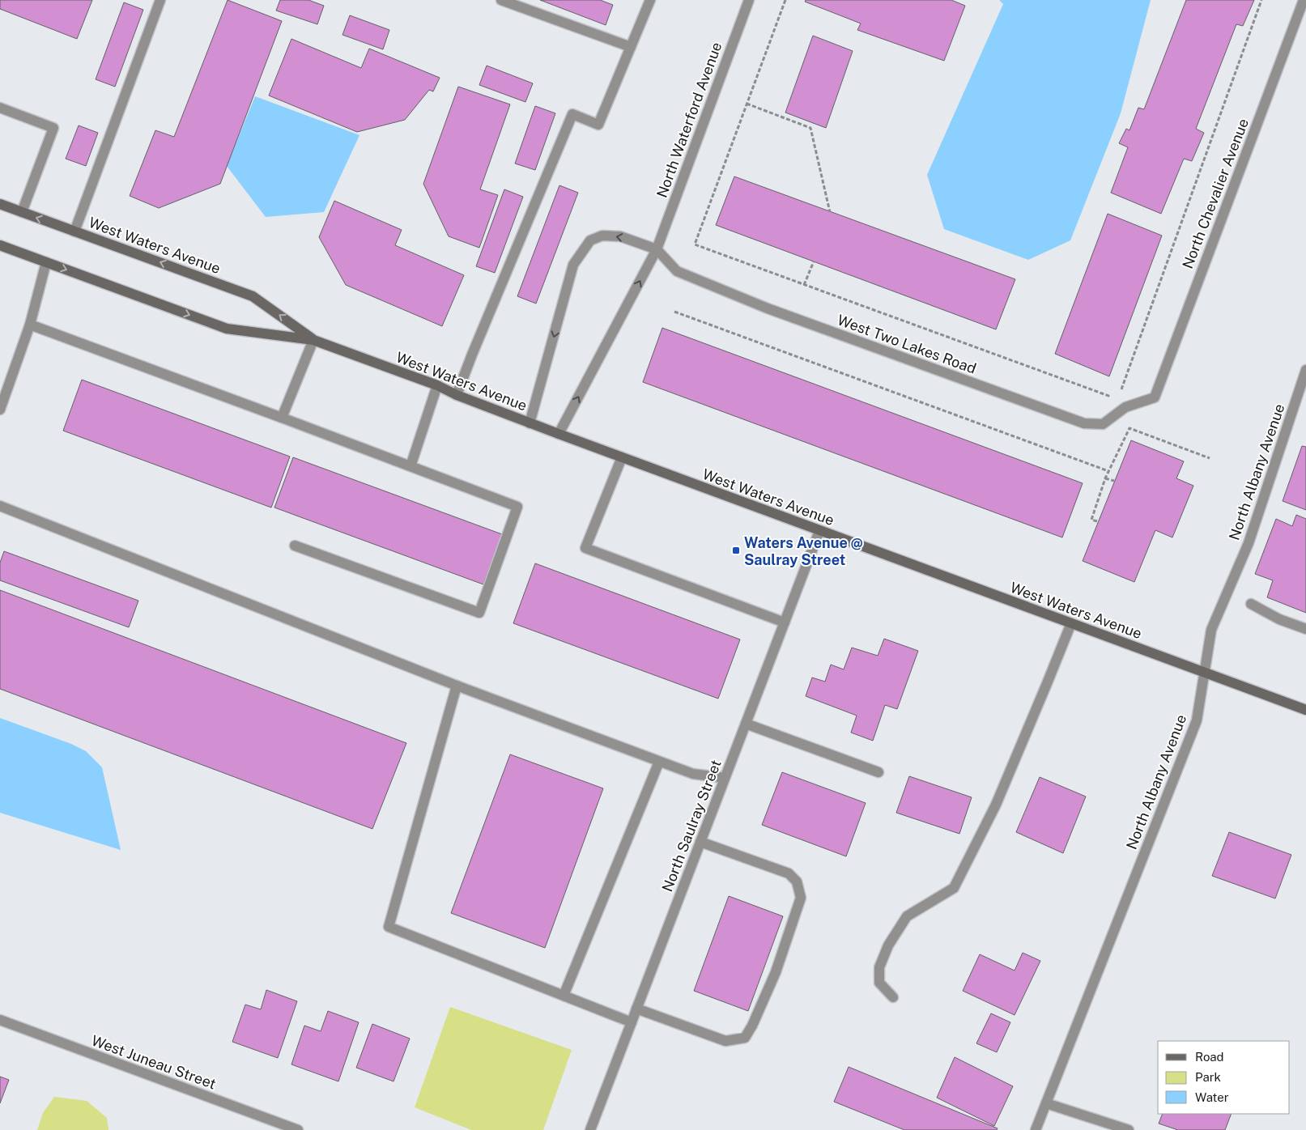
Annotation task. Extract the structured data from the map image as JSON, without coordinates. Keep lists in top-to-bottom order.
{
  "streets": {
    "main road": ["West Waters Avenue"],
    "street": [
      "North Waterford Avenue",
      "North Chevalier Avenue",
      "West Two Lakes Road",
      "North Albany Avenue",
      "North Saulray Street",
      "West Juneau Street"
    ]
  },
  "crossings": [
    ["North Waterford Avenue", "West Waters Avenue"],
    ["North Waterford Avenue", "West Two Lakes Road"],
    ["North Chevalier Avenue", "West Two Lakes Road"],
    ["West Waters Avenue", "North Albany Avenue"],
    ["West Waters Avenue", "North Saulray Street"]
  ],
  "one_way": ["North Waterford Avenue"],
  "places": {
    "transit": ["Waters Avenue @ Saulray Street"]
  },
  "legend": ["Road", "Park", "Water"]
}
